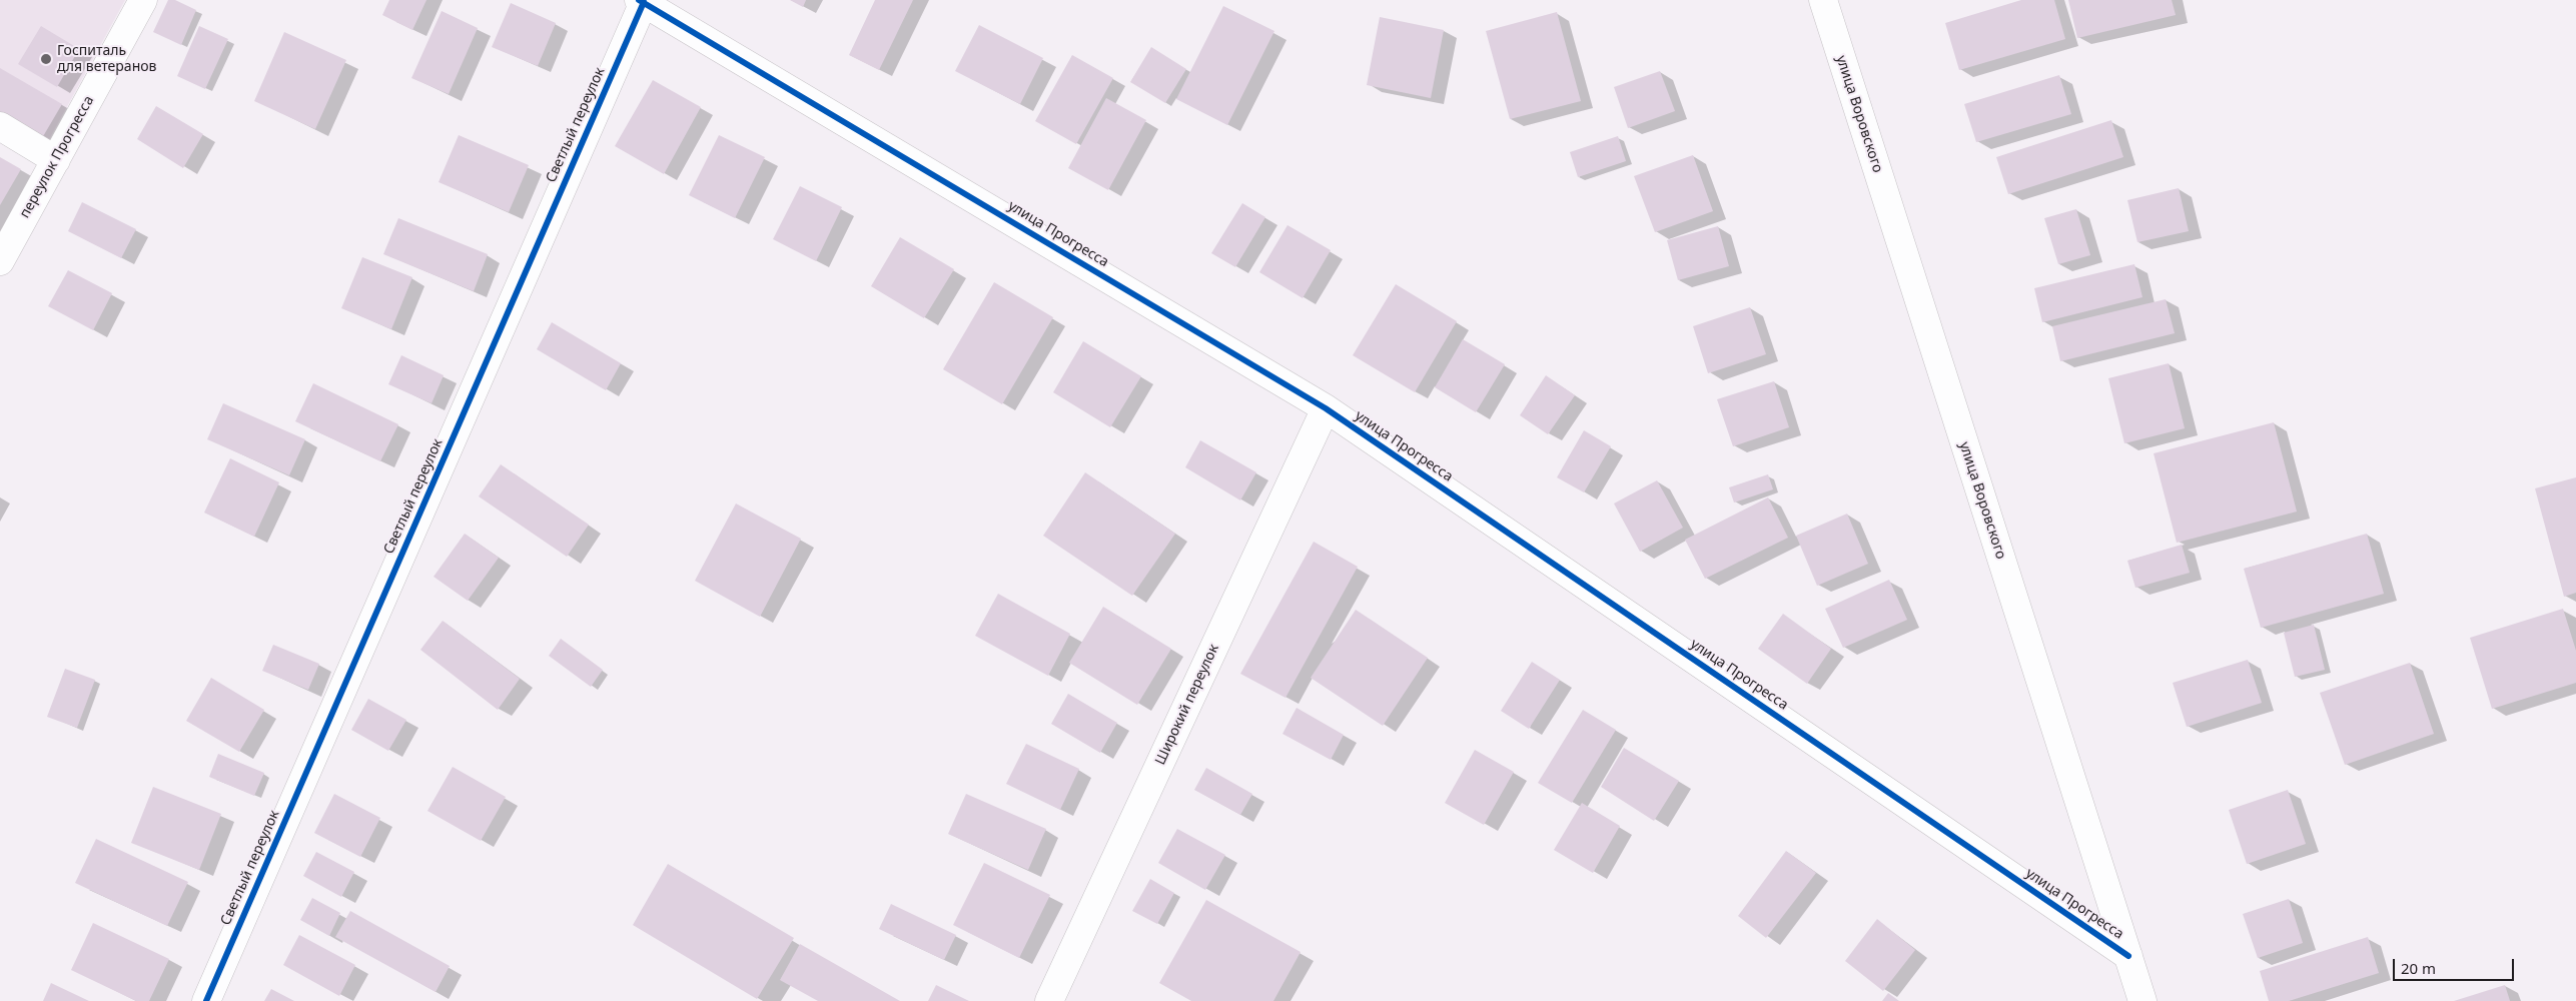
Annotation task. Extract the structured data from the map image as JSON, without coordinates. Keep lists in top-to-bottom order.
{
  "streets": {
    "street": [
      "улица Воровского",
      "Светлый переулок",
      "переулок Прогресса",
      "улица Прогресса",
      "Широкий переулок"
    ]
  },
  "crossings": [
    ["улица Воровского", "улица Прогресса"],
    ["Светлый переулок", "улица Прогресса"],
    ["улица Прогресса", "Широкий переулок"]
  ],
  "places": ["Госпиталь для ветеранов"],
  "scale_bar": "20 m"
}
